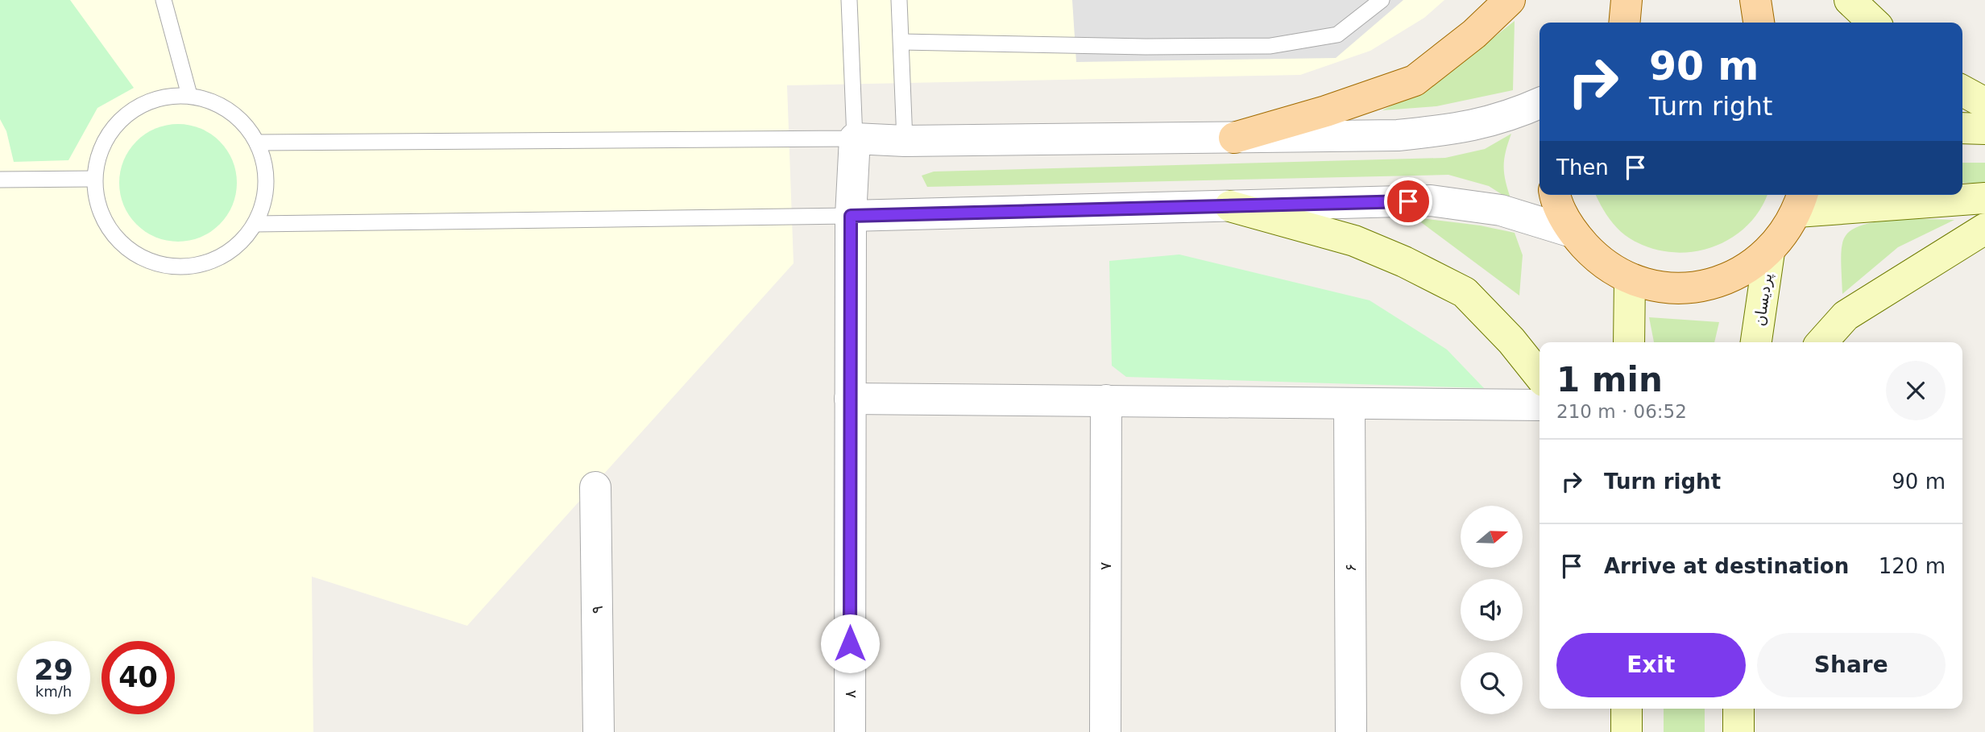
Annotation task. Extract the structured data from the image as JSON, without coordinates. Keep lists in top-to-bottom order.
{
  "streets": {
    "main road": ["پردیسان"],
    "street": [
      "۷",
      "۶",
      "۹",
      "۸"
    ]
  },
  "north": "right",
  "page": {
    "turn": ["90 m", "Turn right"],
    "then": "Then",
    "heading": ["1 min", "210 m · 06:52"],
    "list": [
      {
        "name": "Turn right",
        "value": "90 m"
      },
      {
        "name": "Arrive at destination",
        "value": "120 m"
      }
    ],
    "buttons": ["Exit", "Share"],
    "speed": "29 km/h",
    "limit": "40"
  }
}
